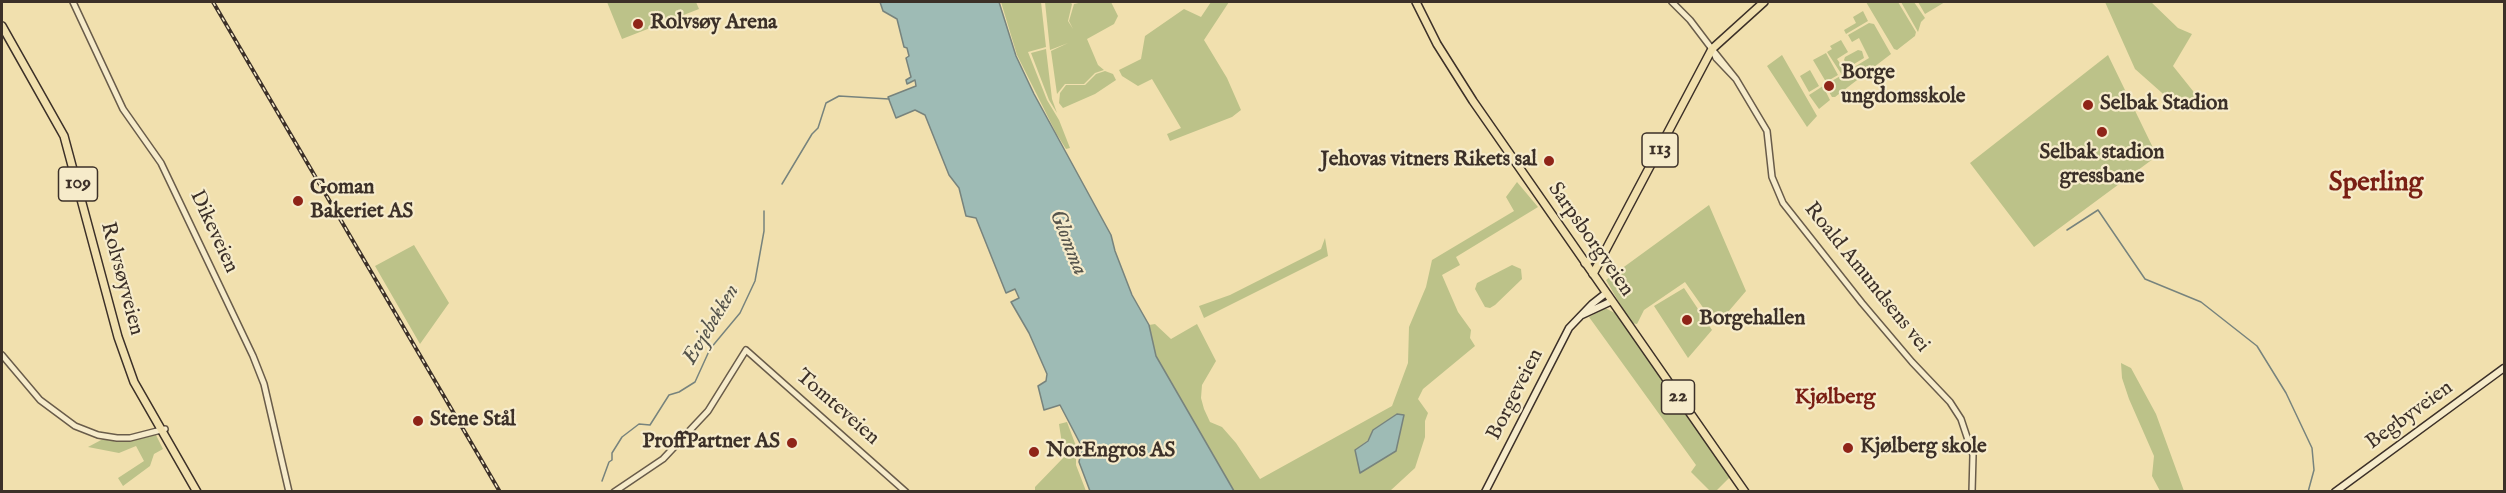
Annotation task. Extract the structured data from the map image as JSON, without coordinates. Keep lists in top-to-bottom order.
{
  "streets": {
    "main road": [
      "113",
      "109",
      "Sarpsborgveien",
      "Rolvsøyveien",
      "Borgeveien",
      "22",
      "Begbyveien"
    ],
    "street": ["Dikeveien", "Roald Amundsens vei", "Tomteveien"]
  },
  "crossings": [
    ["113", "Sarpsborgveien"],
    ["113", "Roald Amundsens vei"],
    ["Sarpsborgveien", "Borgeveien"]
  ],
  "districts": ["Sperling", "Kjølberg"],
  "water": ["Glomma", "Evjebekken"],
  "places": [
    "Rolvsøy Arena",
    "Borge ungdomsskole",
    "Selbak Stadion",
    "Selbak stadion gressbane",
    "Jehovas vitners Rikets sal",
    "Goman Bakeriet AS",
    "Borgehallen",
    "Stene Stål",
    "ProffPartner AS",
    "Kjølberg skole",
    "NorEngros AS"
  ]
}
